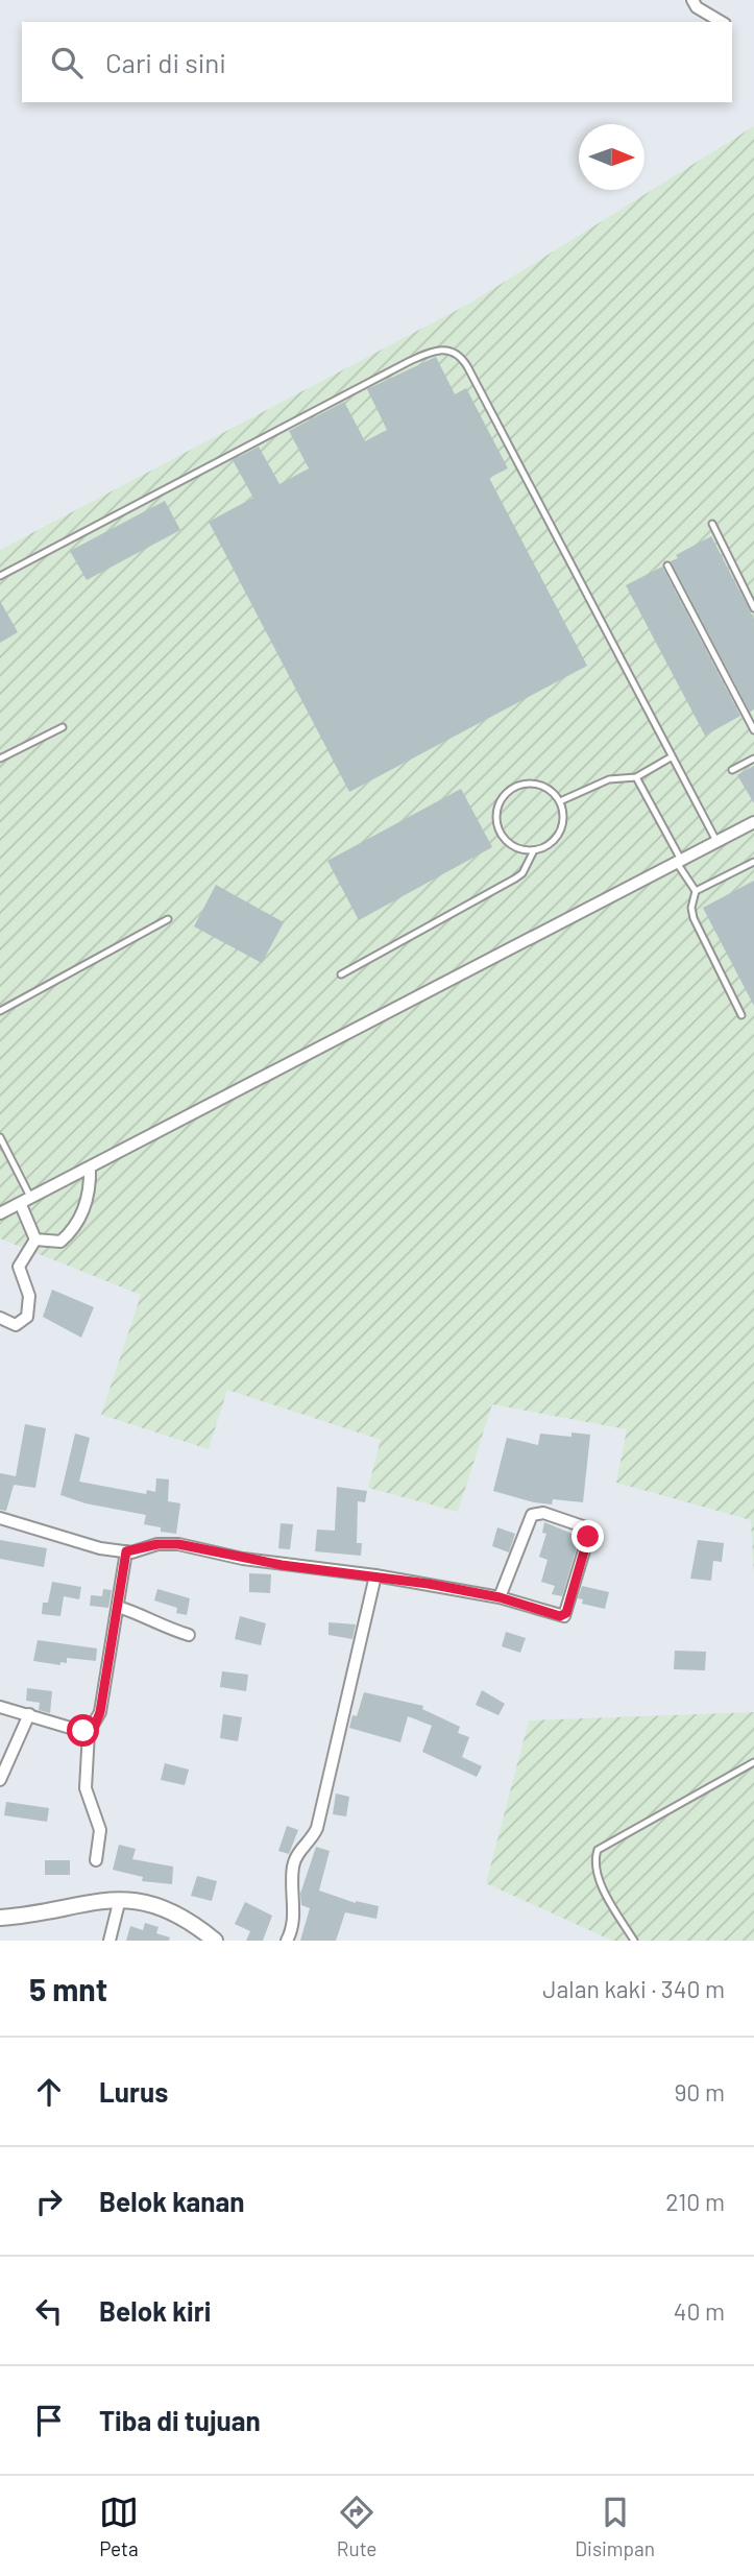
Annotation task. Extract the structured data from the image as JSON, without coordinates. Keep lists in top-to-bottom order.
{
  "north": "right",
  "page": {
    "search": "Cari di sini",
    "heading": ["5 mnt", "Jalan kaki · 340 m"],
    "list": [
      ["Lurus", "90 m"],
      ["Belok kanan", "210 m"],
      ["Belok kiri", "40 m"],
      "Tiba di tujuan"
    ],
    "nav": ["Peta", "Rute", "Disimpan"]
  }
}
